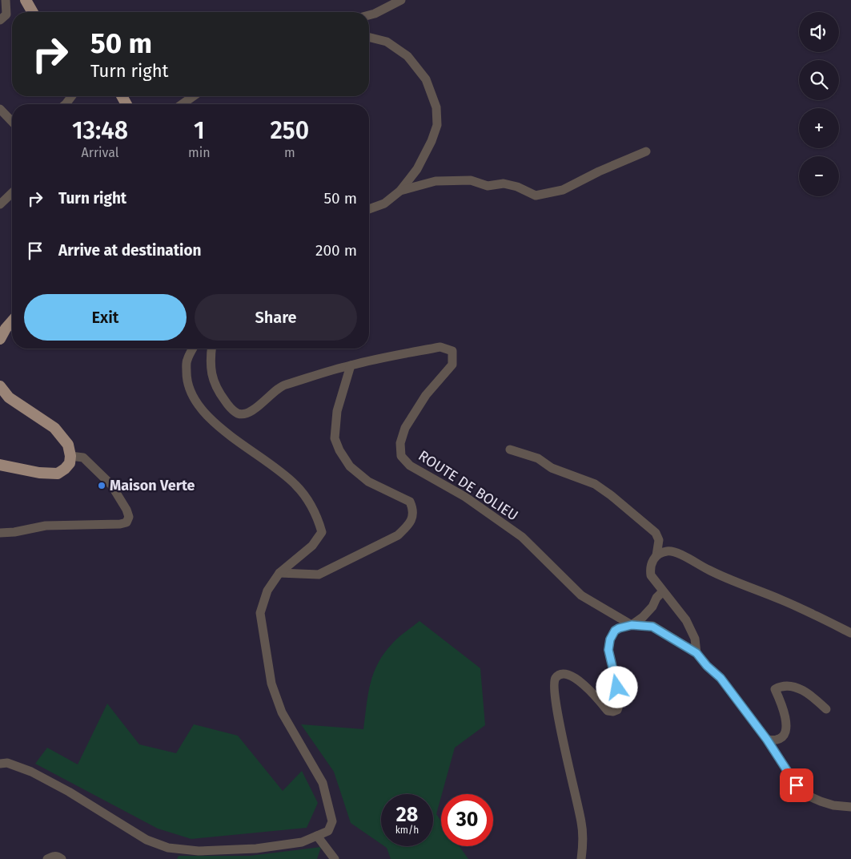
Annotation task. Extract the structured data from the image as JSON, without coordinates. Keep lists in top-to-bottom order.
{
  "streets": {
    "street": ["ROUTE DE BOLIEU"]
  },
  "places": ["Maison Verte"],
  "page": {
    "map_buttons": ["+", "−"],
    "turn": ["50 m", "Turn right"],
    "eta": [
      "13:48",
      "Arrival",
      "1",
      "min",
      "250",
      "m"
    ],
    "list": [
      {
        "name": "Turn right",
        "value": "50 m"
      },
      {
        "name": "Arrive at destination",
        "value": "200 m"
      }
    ],
    "buttons": ["Exit", "Share"],
    "speed": "28 km/h",
    "limit": "30"
  }
}
